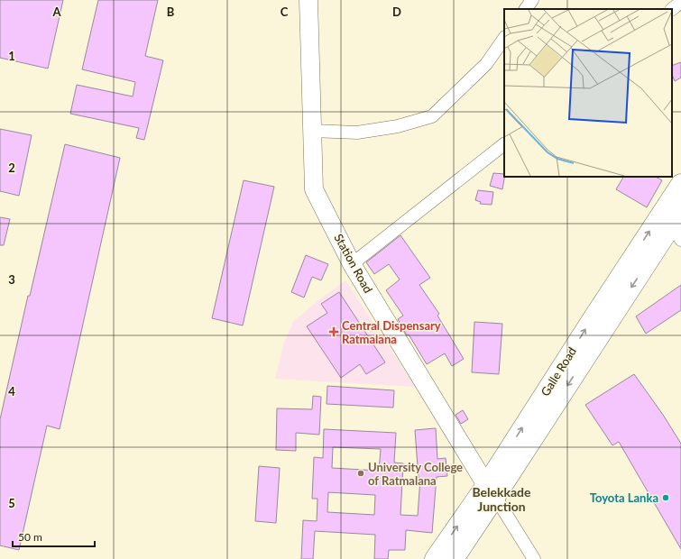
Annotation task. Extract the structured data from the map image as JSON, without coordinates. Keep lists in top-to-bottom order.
{
  "streets": {
    "highway": ["Galle Road"],
    "street": ["Station Road"]
  },
  "crossings": [
    ["Station Road", "Galle Road"]
  ],
  "districts": ["Belekkade Junction"],
  "places": {
    "health": ["Central Dispensary Ratmalana"],
    "other": ["University College of Ratmalana", "Toyota Lanka"]
  },
  "scale_bar": "50 m",
  "grid": {
    "columns": [
      "A",
      "B",
      "C",
      "D"
    ],
    "rows": [
      "1",
      "2",
      "3",
      "4",
      "5"
    ]
  }
}
